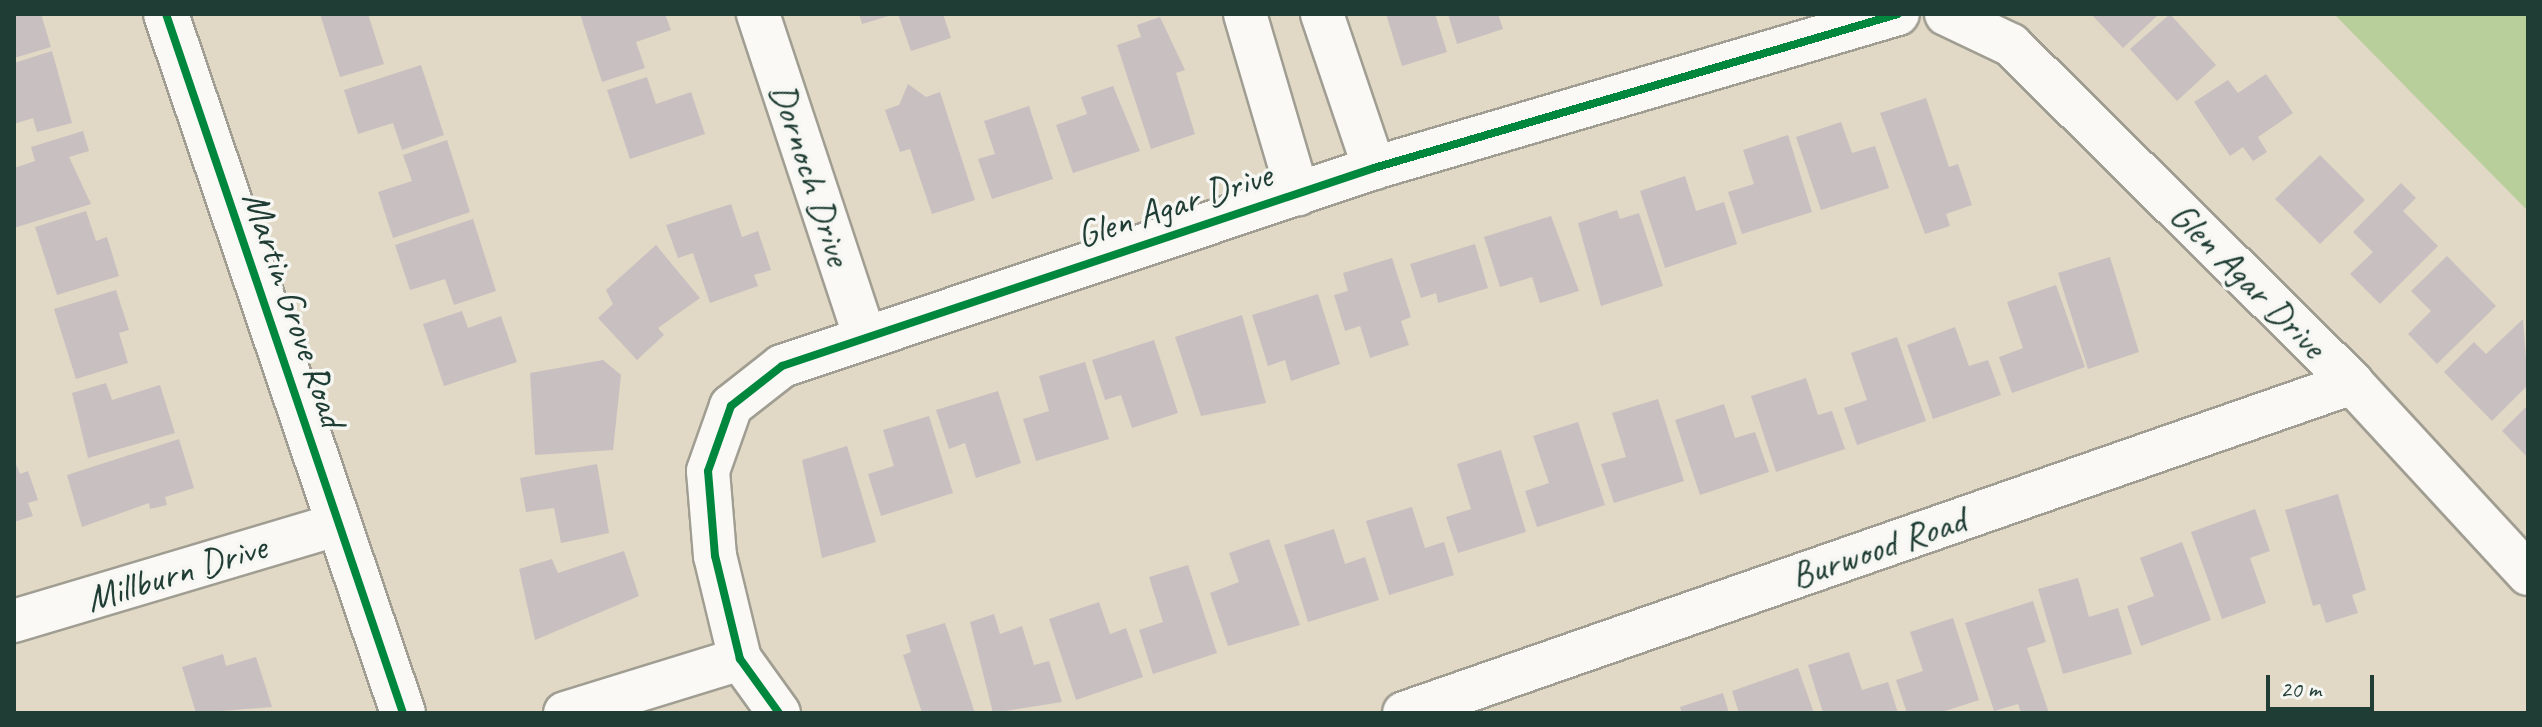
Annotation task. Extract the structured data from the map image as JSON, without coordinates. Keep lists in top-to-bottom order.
{
  "streets": {
    "main road": ["Martin Grove Road"],
    "street": [
      "Dornoch Drive",
      "Glen Agar Drive",
      "Burwood Road",
      "Millburn Drive"
    ]
  },
  "crossings": [
    ["Dornoch Drive", "Glen Agar Drive"],
    ["Glen Agar Drive", "Burwood Road"],
    ["Martin Grove Road", "Millburn Drive"]
  ],
  "scale_bar": "20 m"
}
